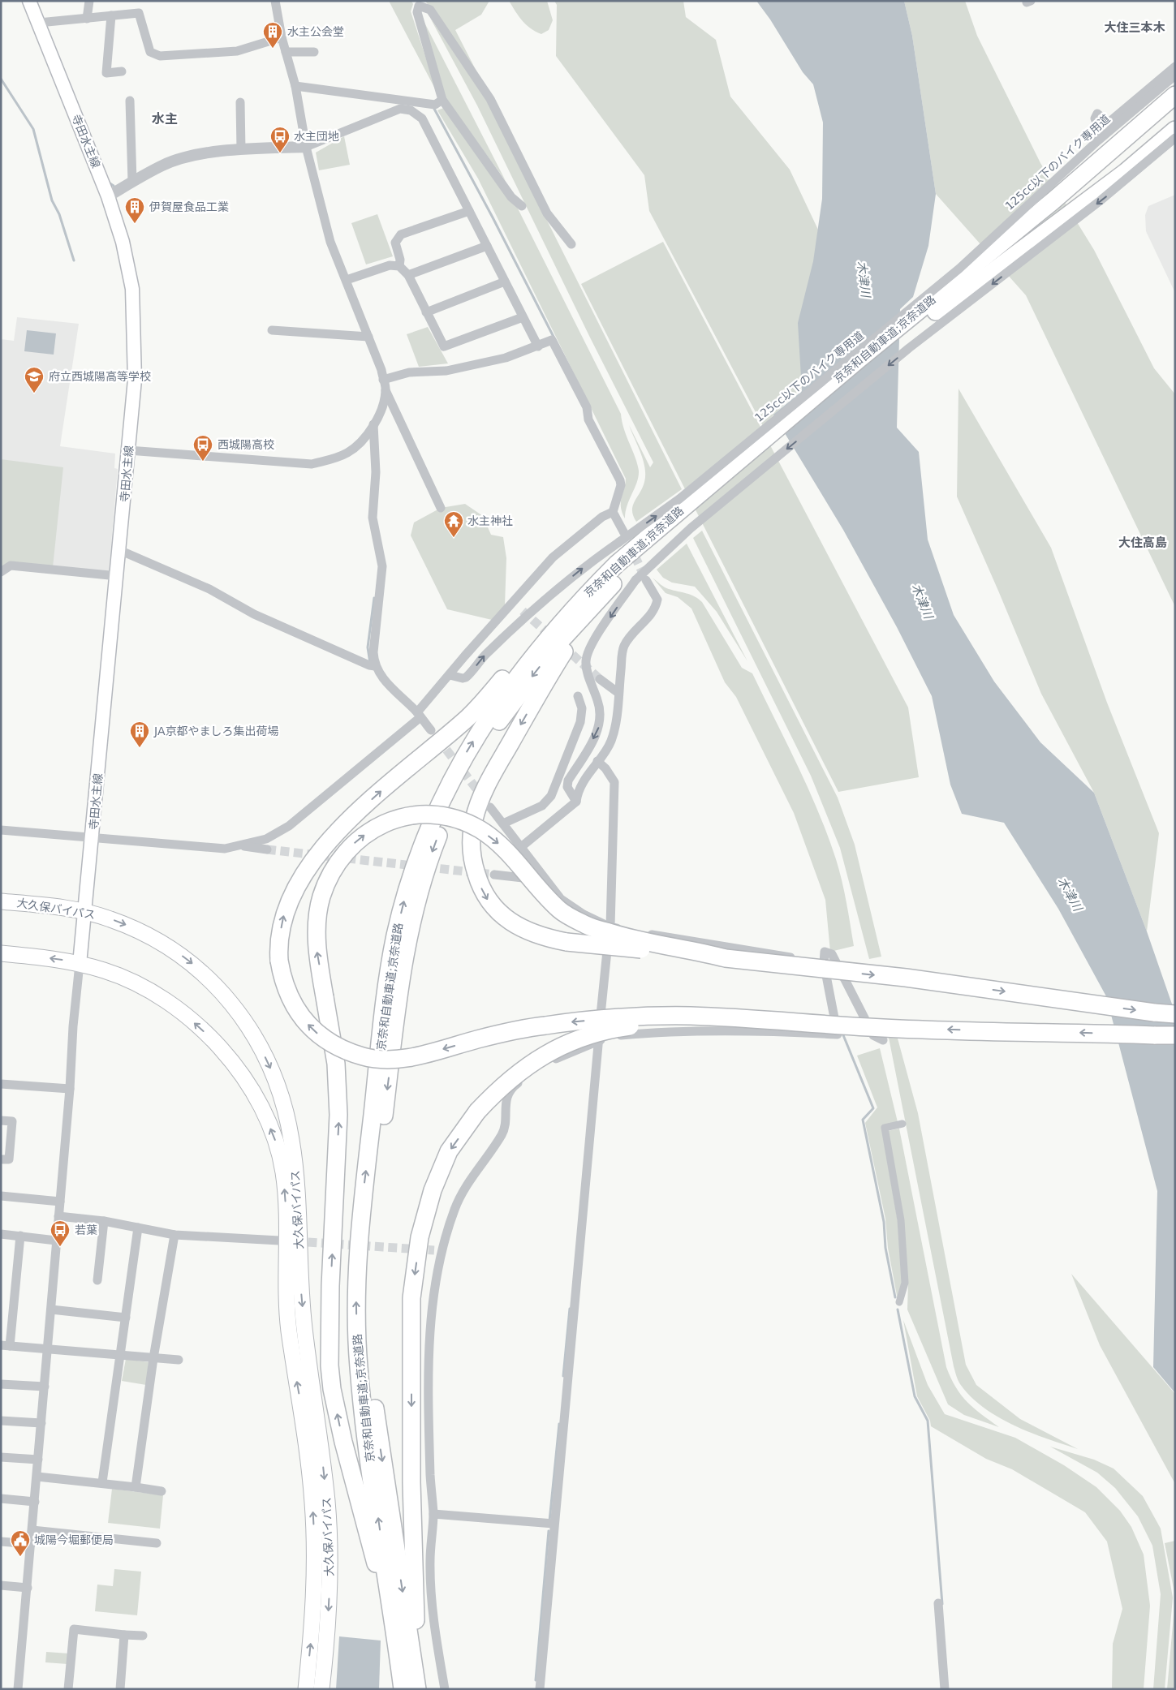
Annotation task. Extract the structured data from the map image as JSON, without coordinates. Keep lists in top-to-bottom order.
{
  "streets": {
    "highway": ["京奈和自動車道;京奈道路", "大久保バイパス"],
    "main road": ["寺田水主線"],
    "street": ["125cc以下のバイク専用道"]
  },
  "crossings": [
    ["寺田水主線", "大久保バイパス"]
  ],
  "districts": ["大住三本木", "水主", "大住高島"],
  "water": ["木津川"],
  "places": {
    "building": ["水主公会堂", "伊賀屋食品工業", "JA京都やましろ集出荷場"],
    "bus stop": ["水主団地", "西城陽高校", "若葉"],
    "school or university": ["府立西城陽高等学校"],
    "temple": ["水主神社"],
    "public building": ["城陽今堀郵便局"]
  }
}
